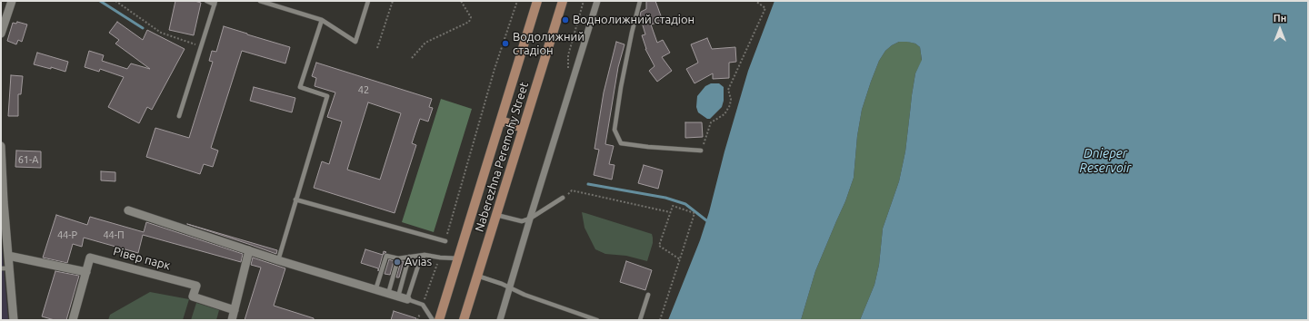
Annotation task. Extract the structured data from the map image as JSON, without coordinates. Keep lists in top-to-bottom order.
{
  "streets": {
    "main road": ["Naberezhna Peremohy Street"],
    "street": ["Рівер парк"]
  },
  "water": ["Dnieper Reservoir"],
  "places": ["Воднолижний стадіон", "Водолижний стадіон", "Avias"],
  "house_numbers": [
    "42",
    "61-А",
    "44-Р",
    "44-П"
  ],
  "north": "top"
}
